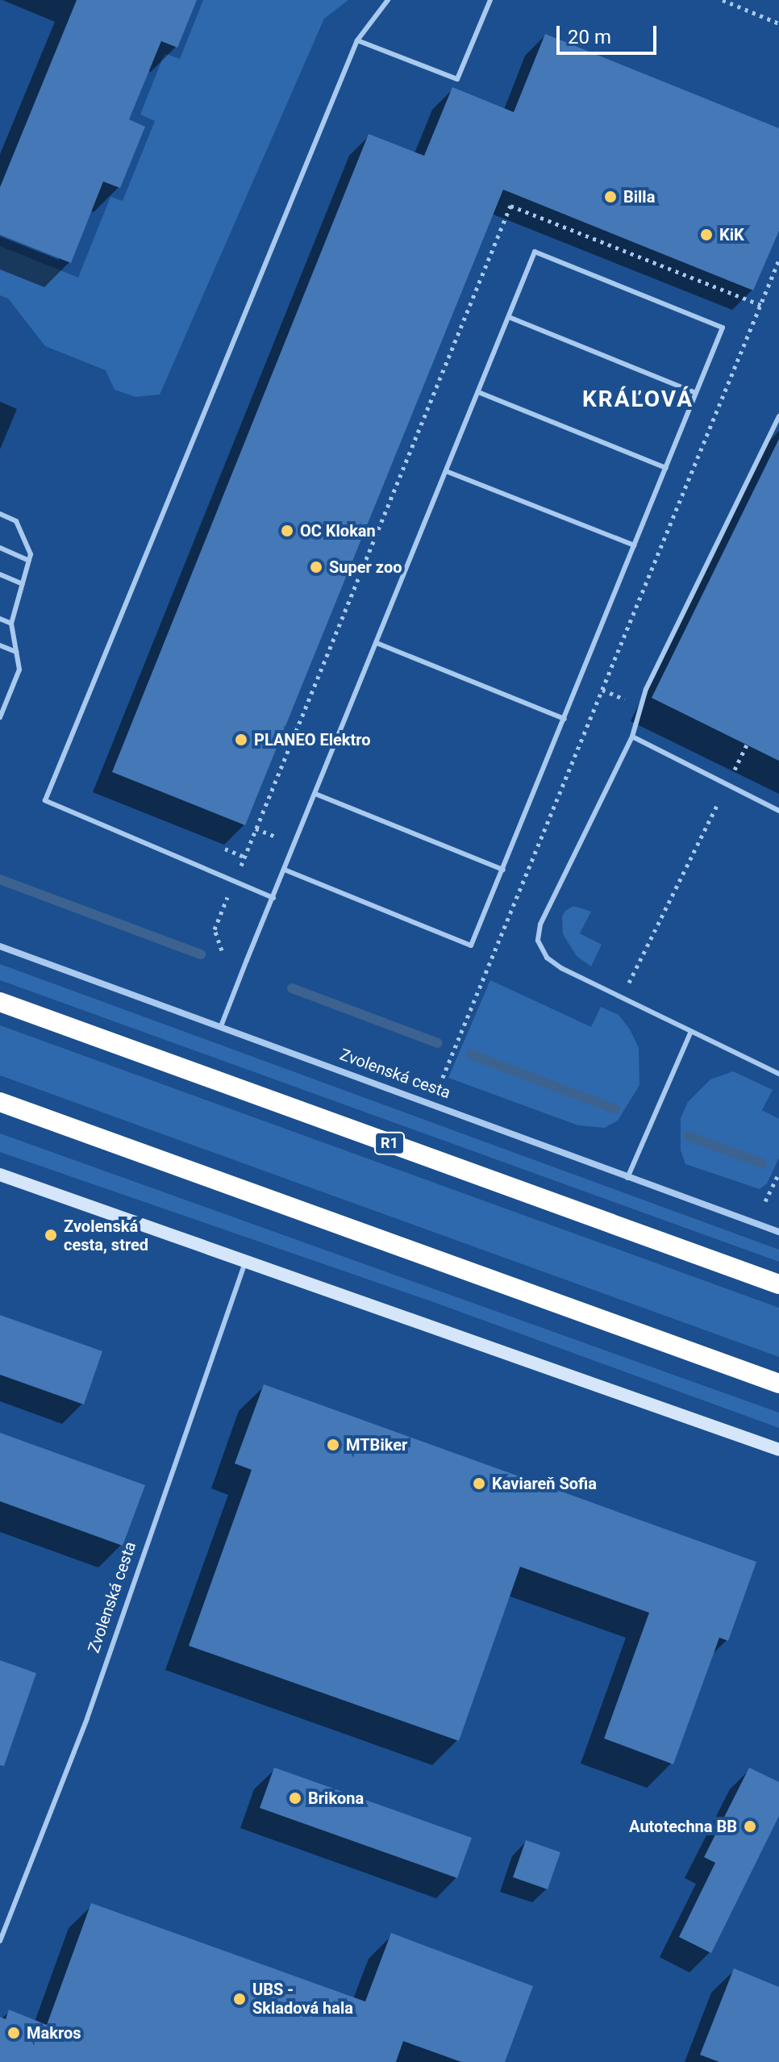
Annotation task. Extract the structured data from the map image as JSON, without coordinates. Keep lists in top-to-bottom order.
{
  "streets": {
    "highway": ["R1"],
    "street": ["Zvolenská cesta"]
  },
  "districts": ["KRÁĽOVÁ"],
  "places": [
    "Billa",
    "KiK",
    "OC Klokan",
    "Super zoo",
    "PLANEO Elektro",
    "Zvolenská cesta, stred",
    "MTBiker",
    "Kaviareň Sofia",
    "Brikona",
    "Autotechna BB",
    "UBS - Skladová hala",
    "Makros"
  ],
  "scale_bar": "20 m"
}
